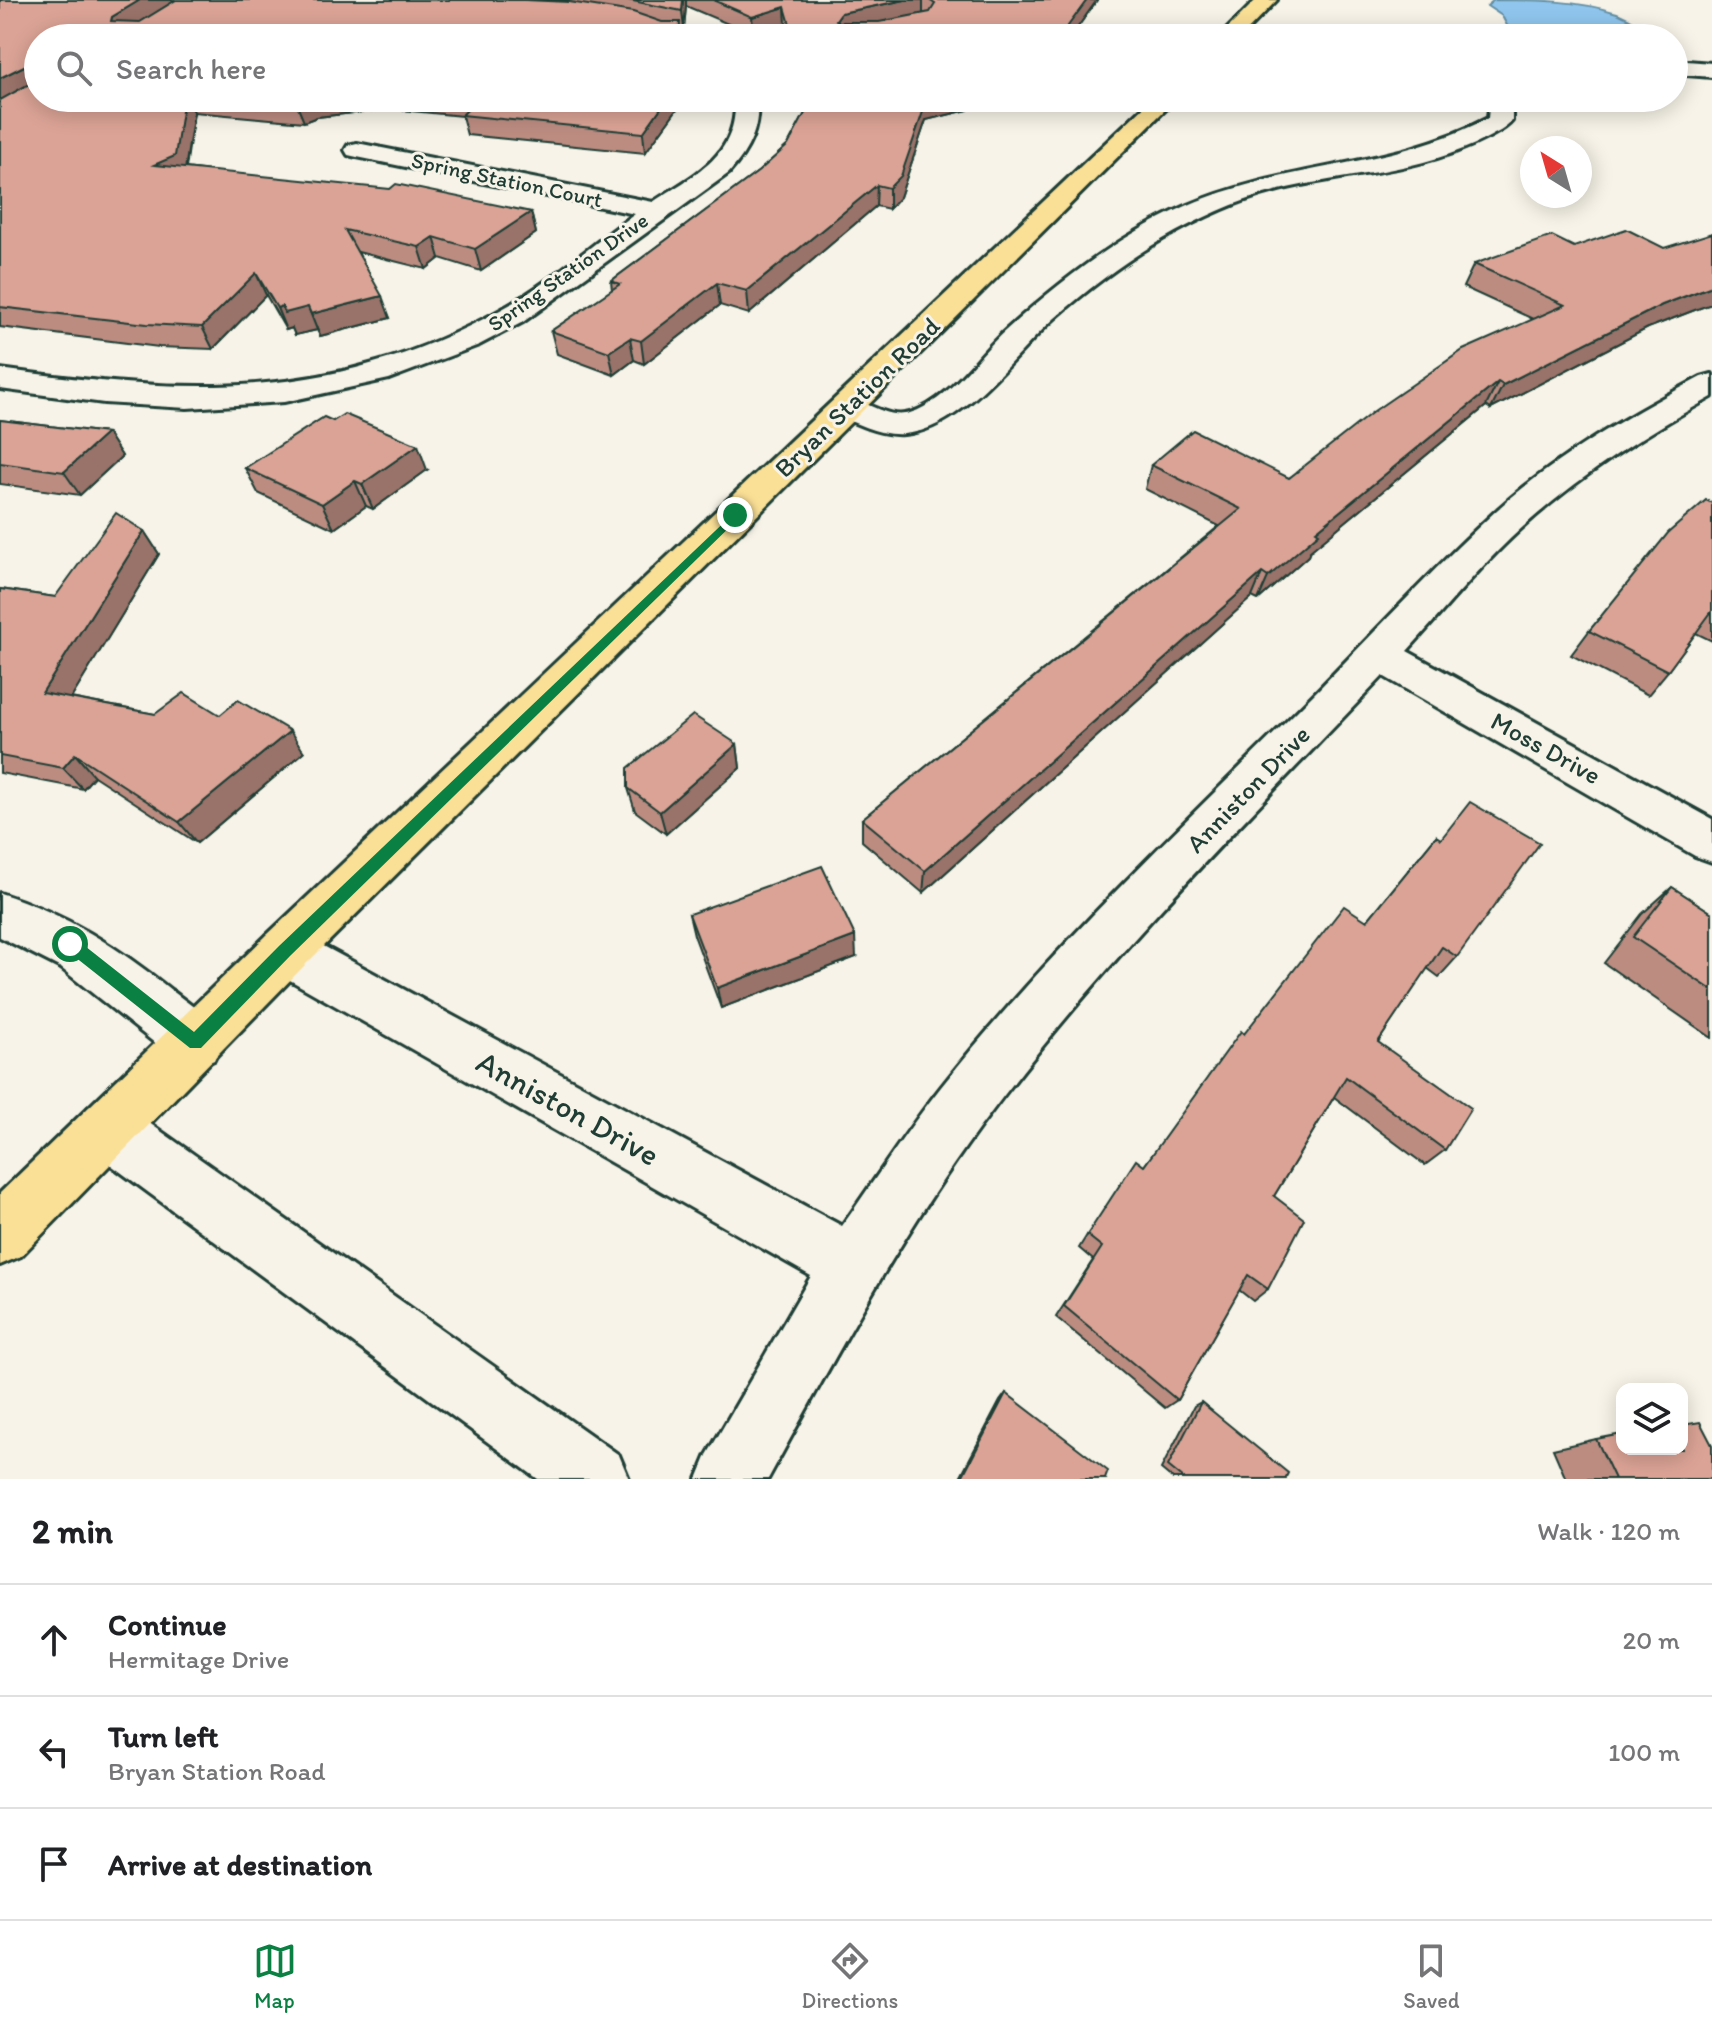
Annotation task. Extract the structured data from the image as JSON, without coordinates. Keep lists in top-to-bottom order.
{
  "streets": {
    "main road": ["Bryan Station Road"],
    "street": [
      "Spring Station Court",
      "Spring Station Drive",
      "Moss Drive",
      "Anniston Drive"
    ]
  },
  "crossings": [
    ["Spring Station Court", "Spring Station Drive"],
    ["Bryan Station Road", "Anniston Drive"],
    ["Moss Drive", "Anniston Drive"]
  ],
  "north": "top left",
  "page": {
    "search": "Search here",
    "heading": ["2 min", "Walk · 120 m"],
    "list": [
      ["Continue", "Hermitage Drive", "20 m"],
      ["Turn left", "Bryan Station Road", "100 m"],
      "Arrive at destination"
    ],
    "nav": ["Map", "Directions", "Saved"]
  }
}
